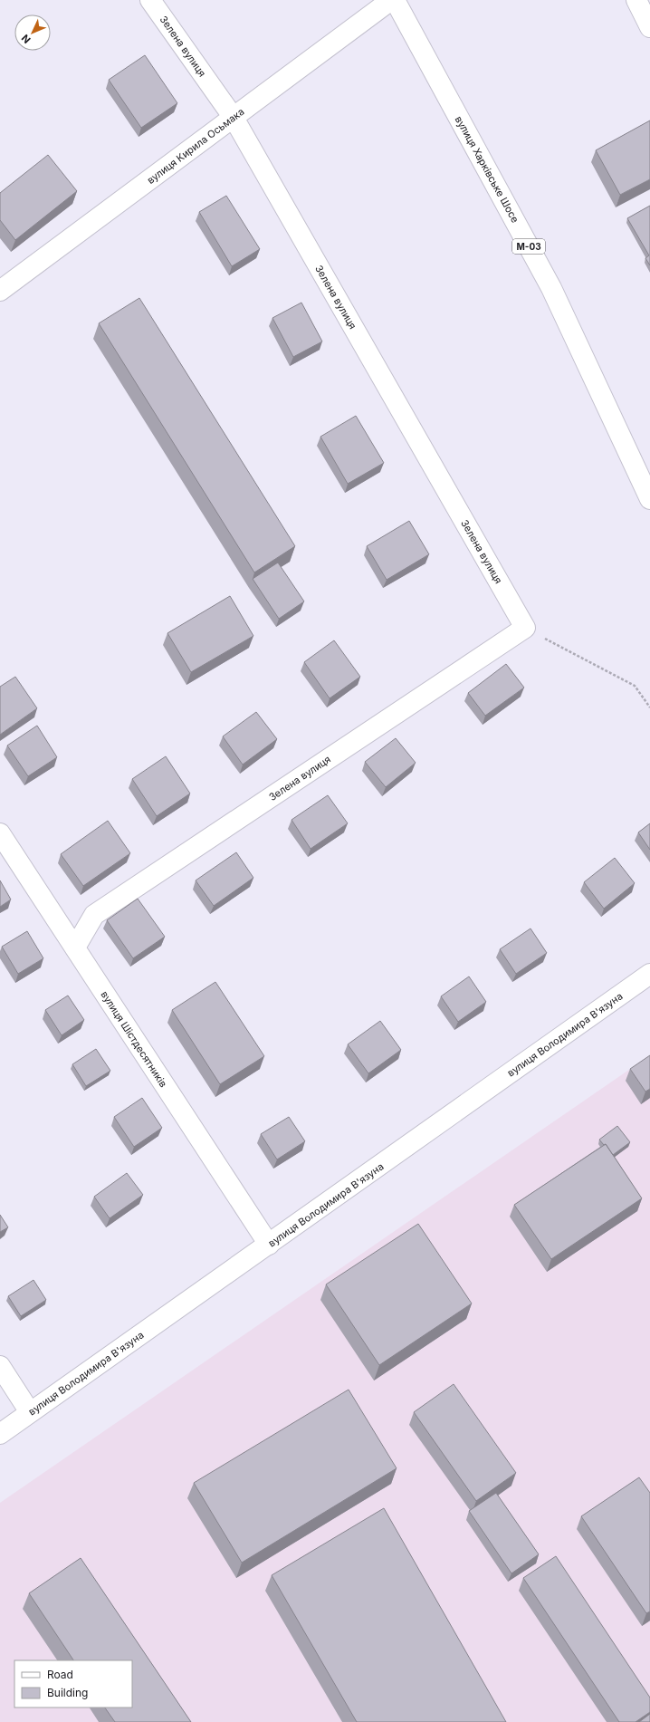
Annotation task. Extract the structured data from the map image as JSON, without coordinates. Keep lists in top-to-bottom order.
{
  "streets": {
    "main road": [
      "Зелена вулиця",
      "вулиця Кирила Осьмака",
      "вулиця Харківське Шосе",
      "М-03",
      "вулиця Володимира В'язуна",
      "вулиця Шістдесятників"
    ]
  },
  "crossings": [
    ["Зелена вулиця", "вулиця Кирила Осьмака"],
    ["Зелена вулиця", "вулиця Шістдесятників"],
    ["вулиця Володимира В'язуна", "вулиця Шістдесятників"]
  ],
  "legend": ["Road", "Building"],
  "north": "bottom left"
}
